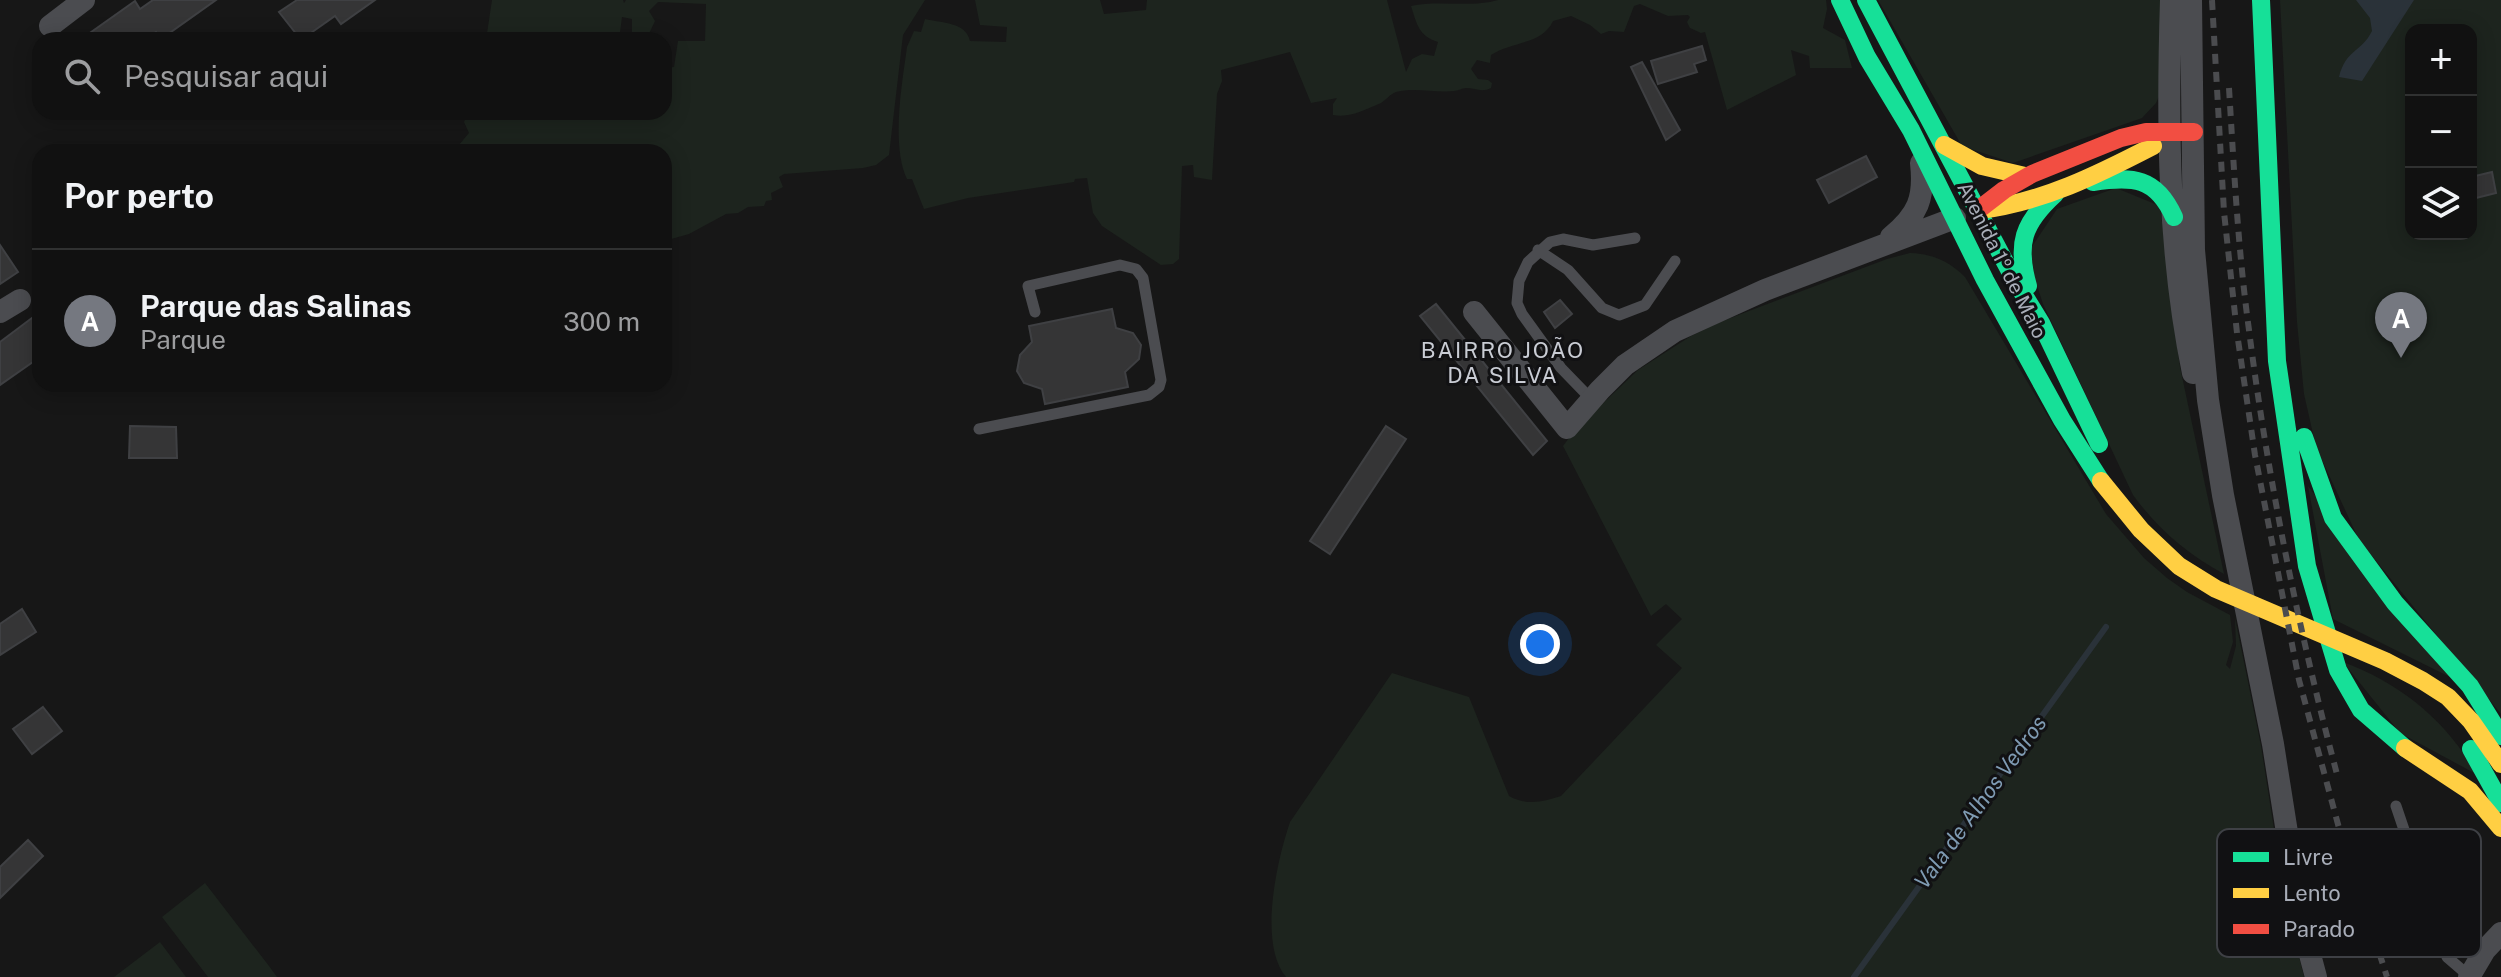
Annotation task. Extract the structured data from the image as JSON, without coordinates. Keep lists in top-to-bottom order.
{
  "streets": {
    "main road": ["Avenida 1º de Maio"]
  },
  "districts": ["BAIRRO JOÃO DA SILVA"],
  "water": ["Vala de Alhos Vedros"],
  "legend": ["Livre", "Lento", "Parado"],
  "page": {
    "map_buttons": ["+", "−"],
    "search": "Pesquisar aqui",
    "heading": "Por perto",
    "list": [
      {
        "mark": "A",
        "name": "Parque das Salinas",
        "note": "Parque",
        "value": "300 m"
      }
    ],
    "pins": "A"
  }
}
